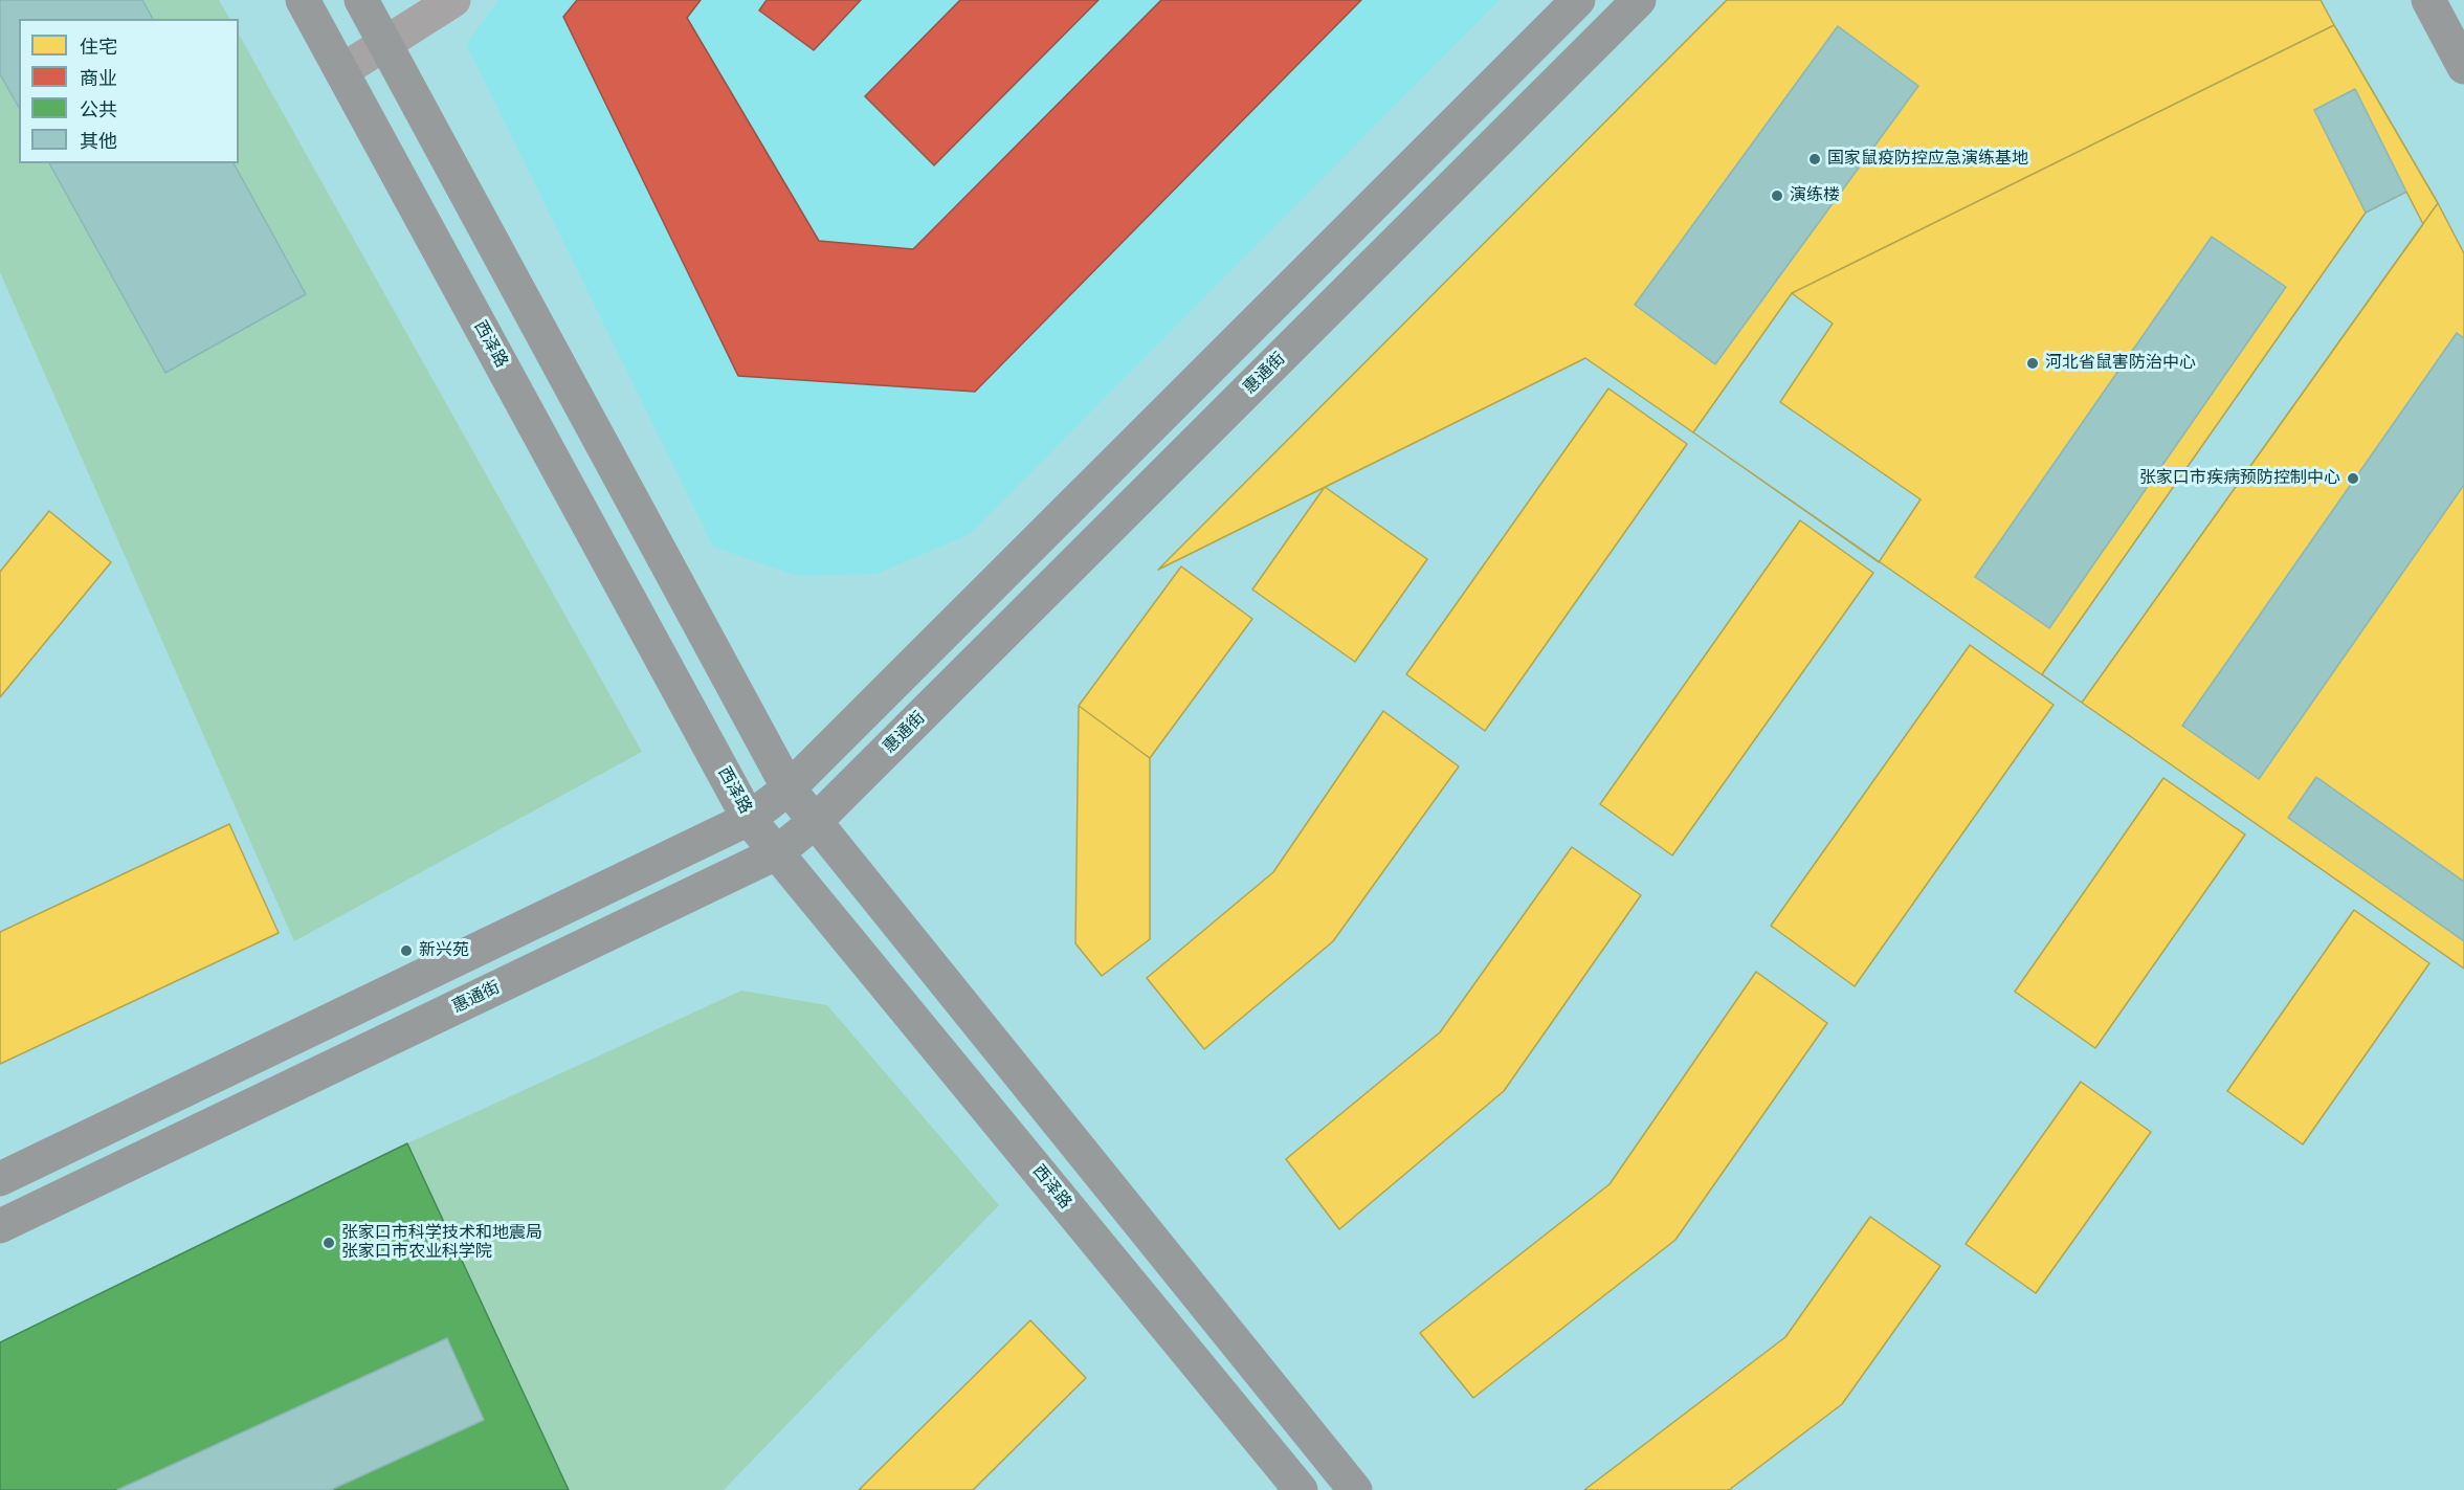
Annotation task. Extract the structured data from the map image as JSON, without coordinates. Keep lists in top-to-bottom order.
{
  "streets": {
    "main road": ["西泽路", "惠通街"]
  },
  "crossings": [
    ["西泽路", "惠通街"]
  ],
  "places": [
    "国家鼠疫防控应急演练基地",
    "演练楼",
    "河北省鼠害防治中心",
    "张家口市疾病预防控制中心",
    "新兴苑",
    "张家口市科学技术和地震局 张家口市农业科学院"
  ],
  "legend": [
    "住宅",
    "商业",
    "公共",
    "其他"
  ]
}
